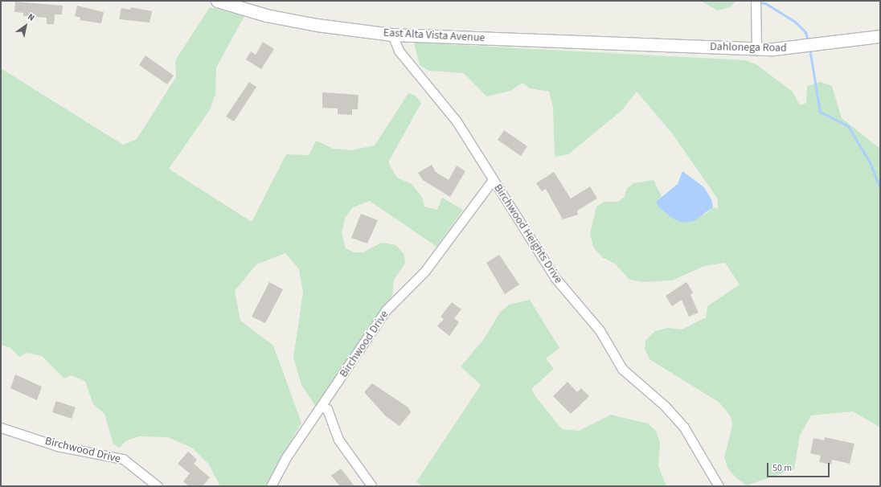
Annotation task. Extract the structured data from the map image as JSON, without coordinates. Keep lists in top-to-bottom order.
{
  "streets": {
    "main road": ["East Alta Vista Avenue", "Dahlonega Road"],
    "street": ["Birchwood Heights Drive", "Birchwood Drive"]
  },
  "crossings": [
    ["East Alta Vista Avenue", "Dahlonega Road"],
    ["East Alta Vista Avenue", "Birchwood Heights Drive"],
    ["Birchwood Heights Drive", "Birchwood Drive"]
  ],
  "scale_bar": "50 m",
  "north": "top right"
}
